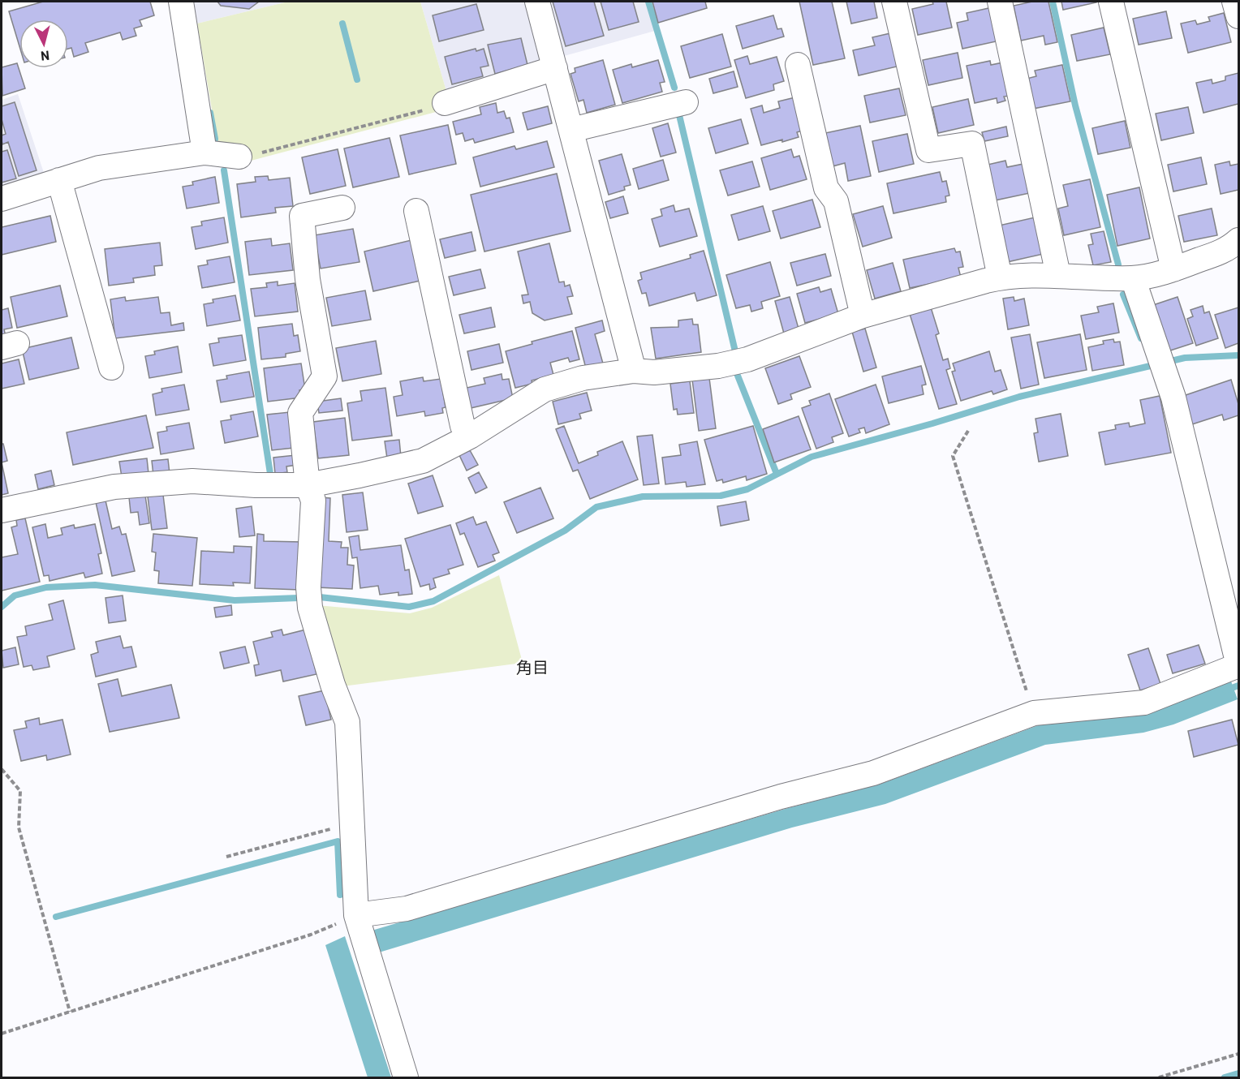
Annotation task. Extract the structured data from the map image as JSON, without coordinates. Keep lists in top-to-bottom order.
{
  "districts": ["角目"],
  "north": "bottom"
}
